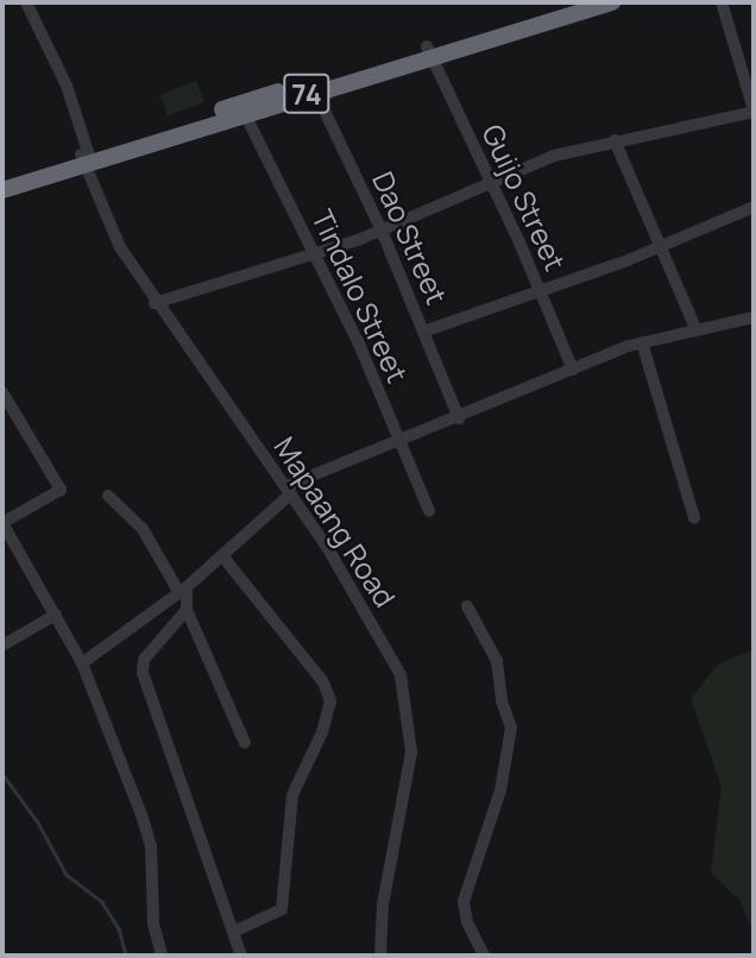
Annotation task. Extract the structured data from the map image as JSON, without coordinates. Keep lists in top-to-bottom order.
{
  "streets": {
    "highway": ["74"],
    "street": [
      "Guijo Street",
      "Dao Street",
      "Tindalo Street",
      "Mapaang Road"
    ]
  },
  "crossings": [
    ["74", "Guijo Street"],
    ["74", "Dao Street"],
    ["74", "Tindalo Street"],
    ["74", "Mapaang Road"]
  ]
}
